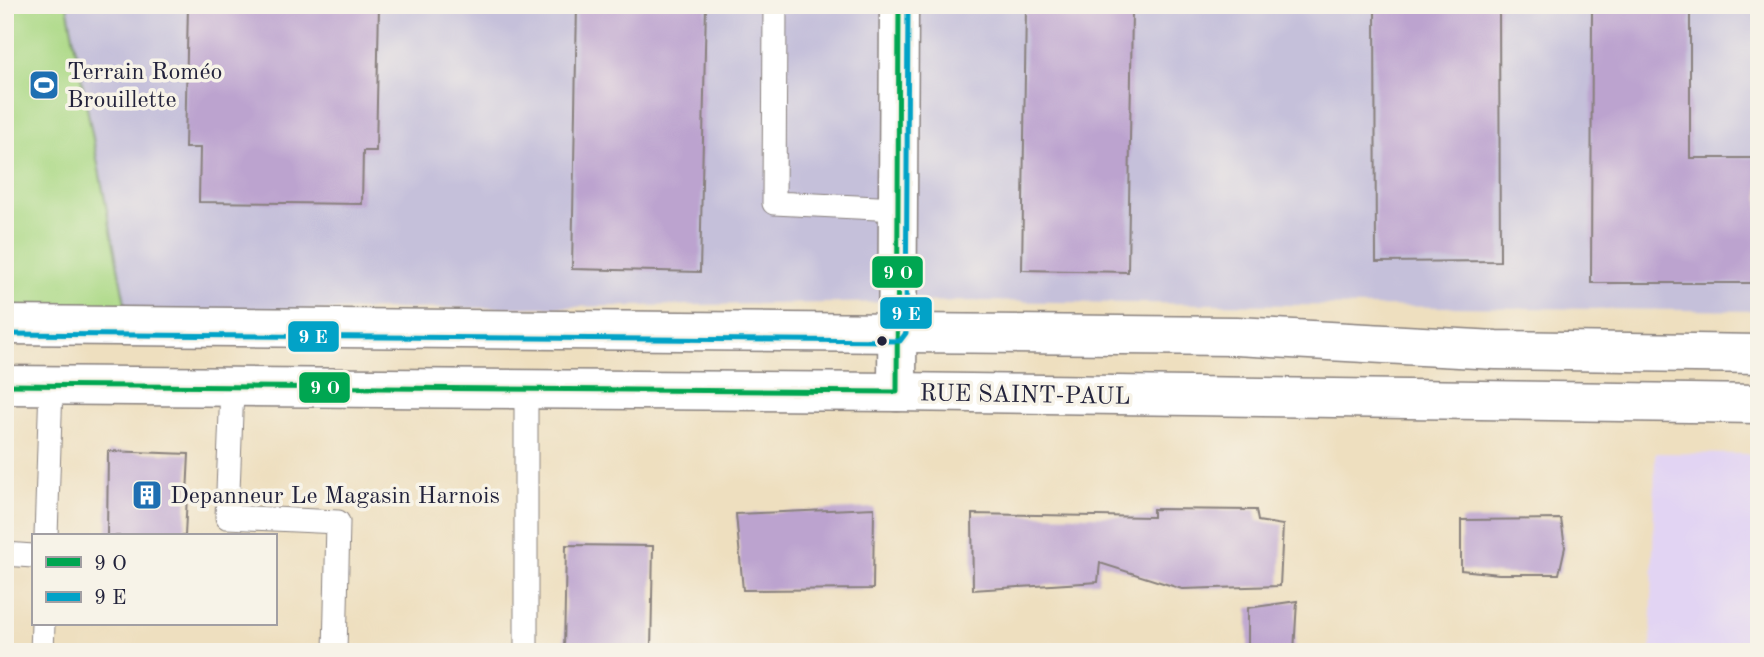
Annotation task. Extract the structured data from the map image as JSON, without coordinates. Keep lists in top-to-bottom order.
{
  "streets": {
    "street": ["RUE SAINT-PAUL"]
  },
  "places": {
    "sports": ["Terrain Roméo Brouillette"],
    "building": ["Depanneur Le Magasin Harnois"]
  },
  "legend": ["9 O", "9 E"]
}
